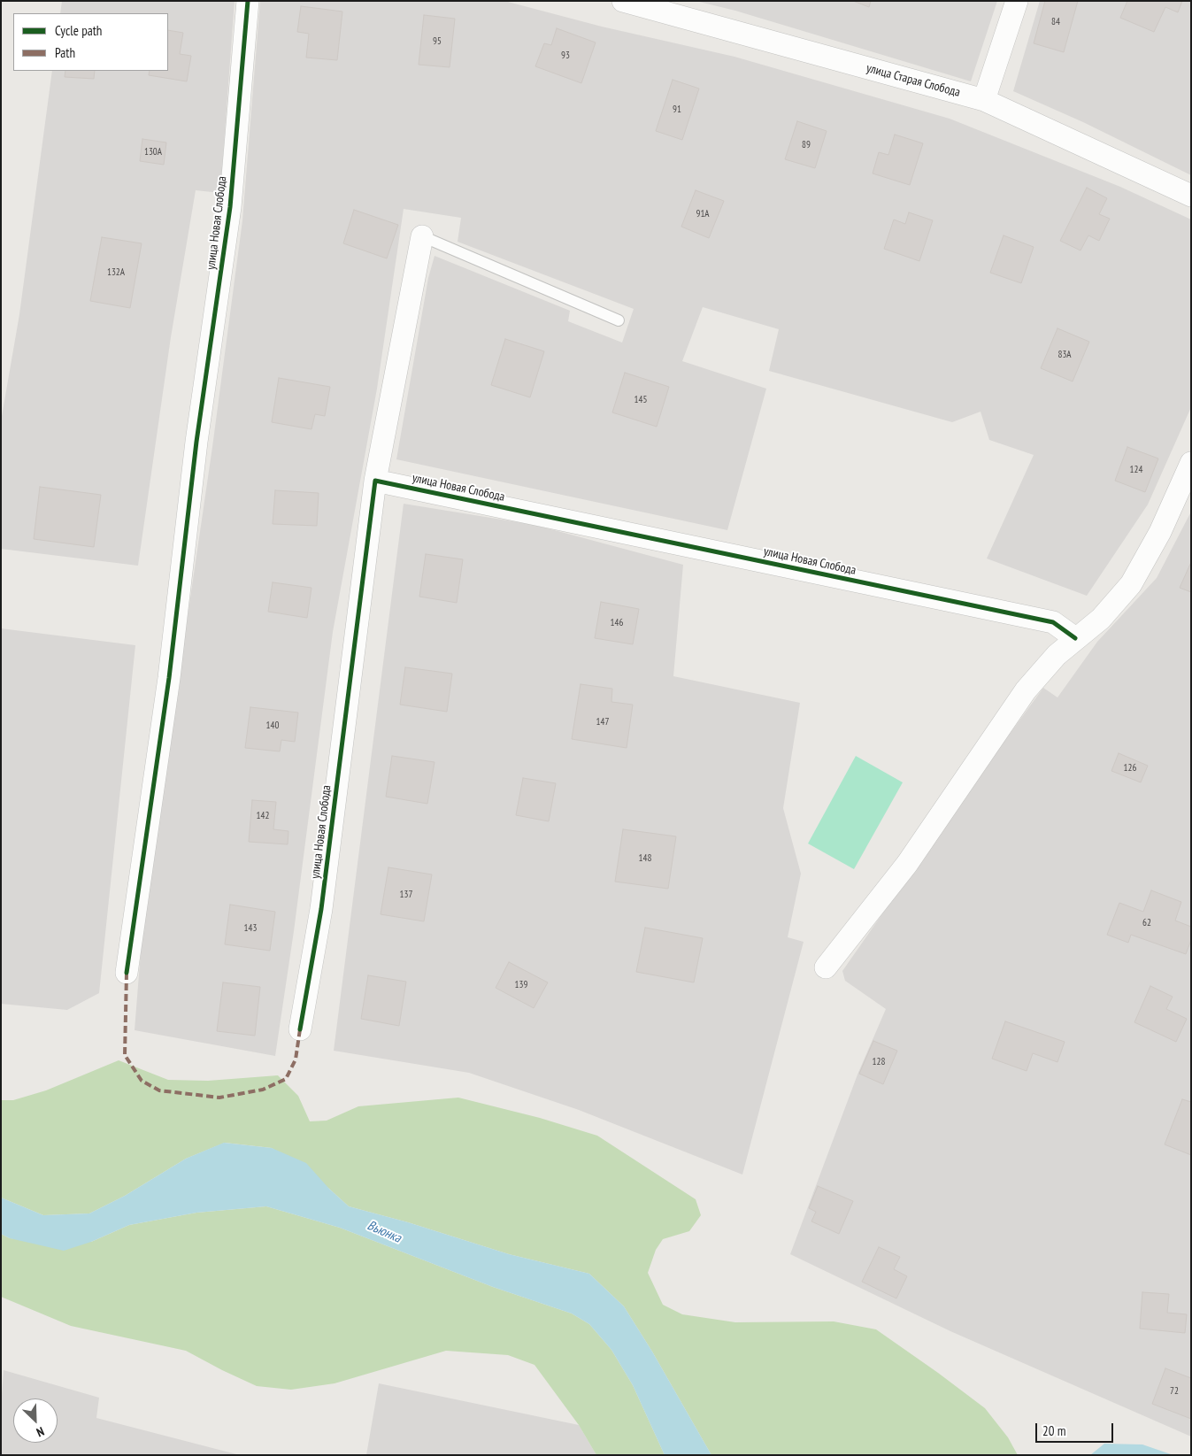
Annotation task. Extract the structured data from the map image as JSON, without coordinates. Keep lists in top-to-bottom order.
{
  "streets": {
    "street": ["улица Старая Слобода", "улица Новая Слобода"]
  },
  "water": ["Вьюнка"],
  "house_numbers": [
    "84",
    "95",
    "93",
    "91",
    "89",
    "130А",
    "91А",
    "132А",
    "83А",
    "145",
    "124",
    "146",
    "147",
    "140",
    "126",
    "142",
    "148",
    "137",
    "62",
    "143",
    "139",
    "128",
    "72"
  ],
  "legend": ["Cycle path", "Path"],
  "scale_bar": "20 m",
  "north": "bottom right"
}
